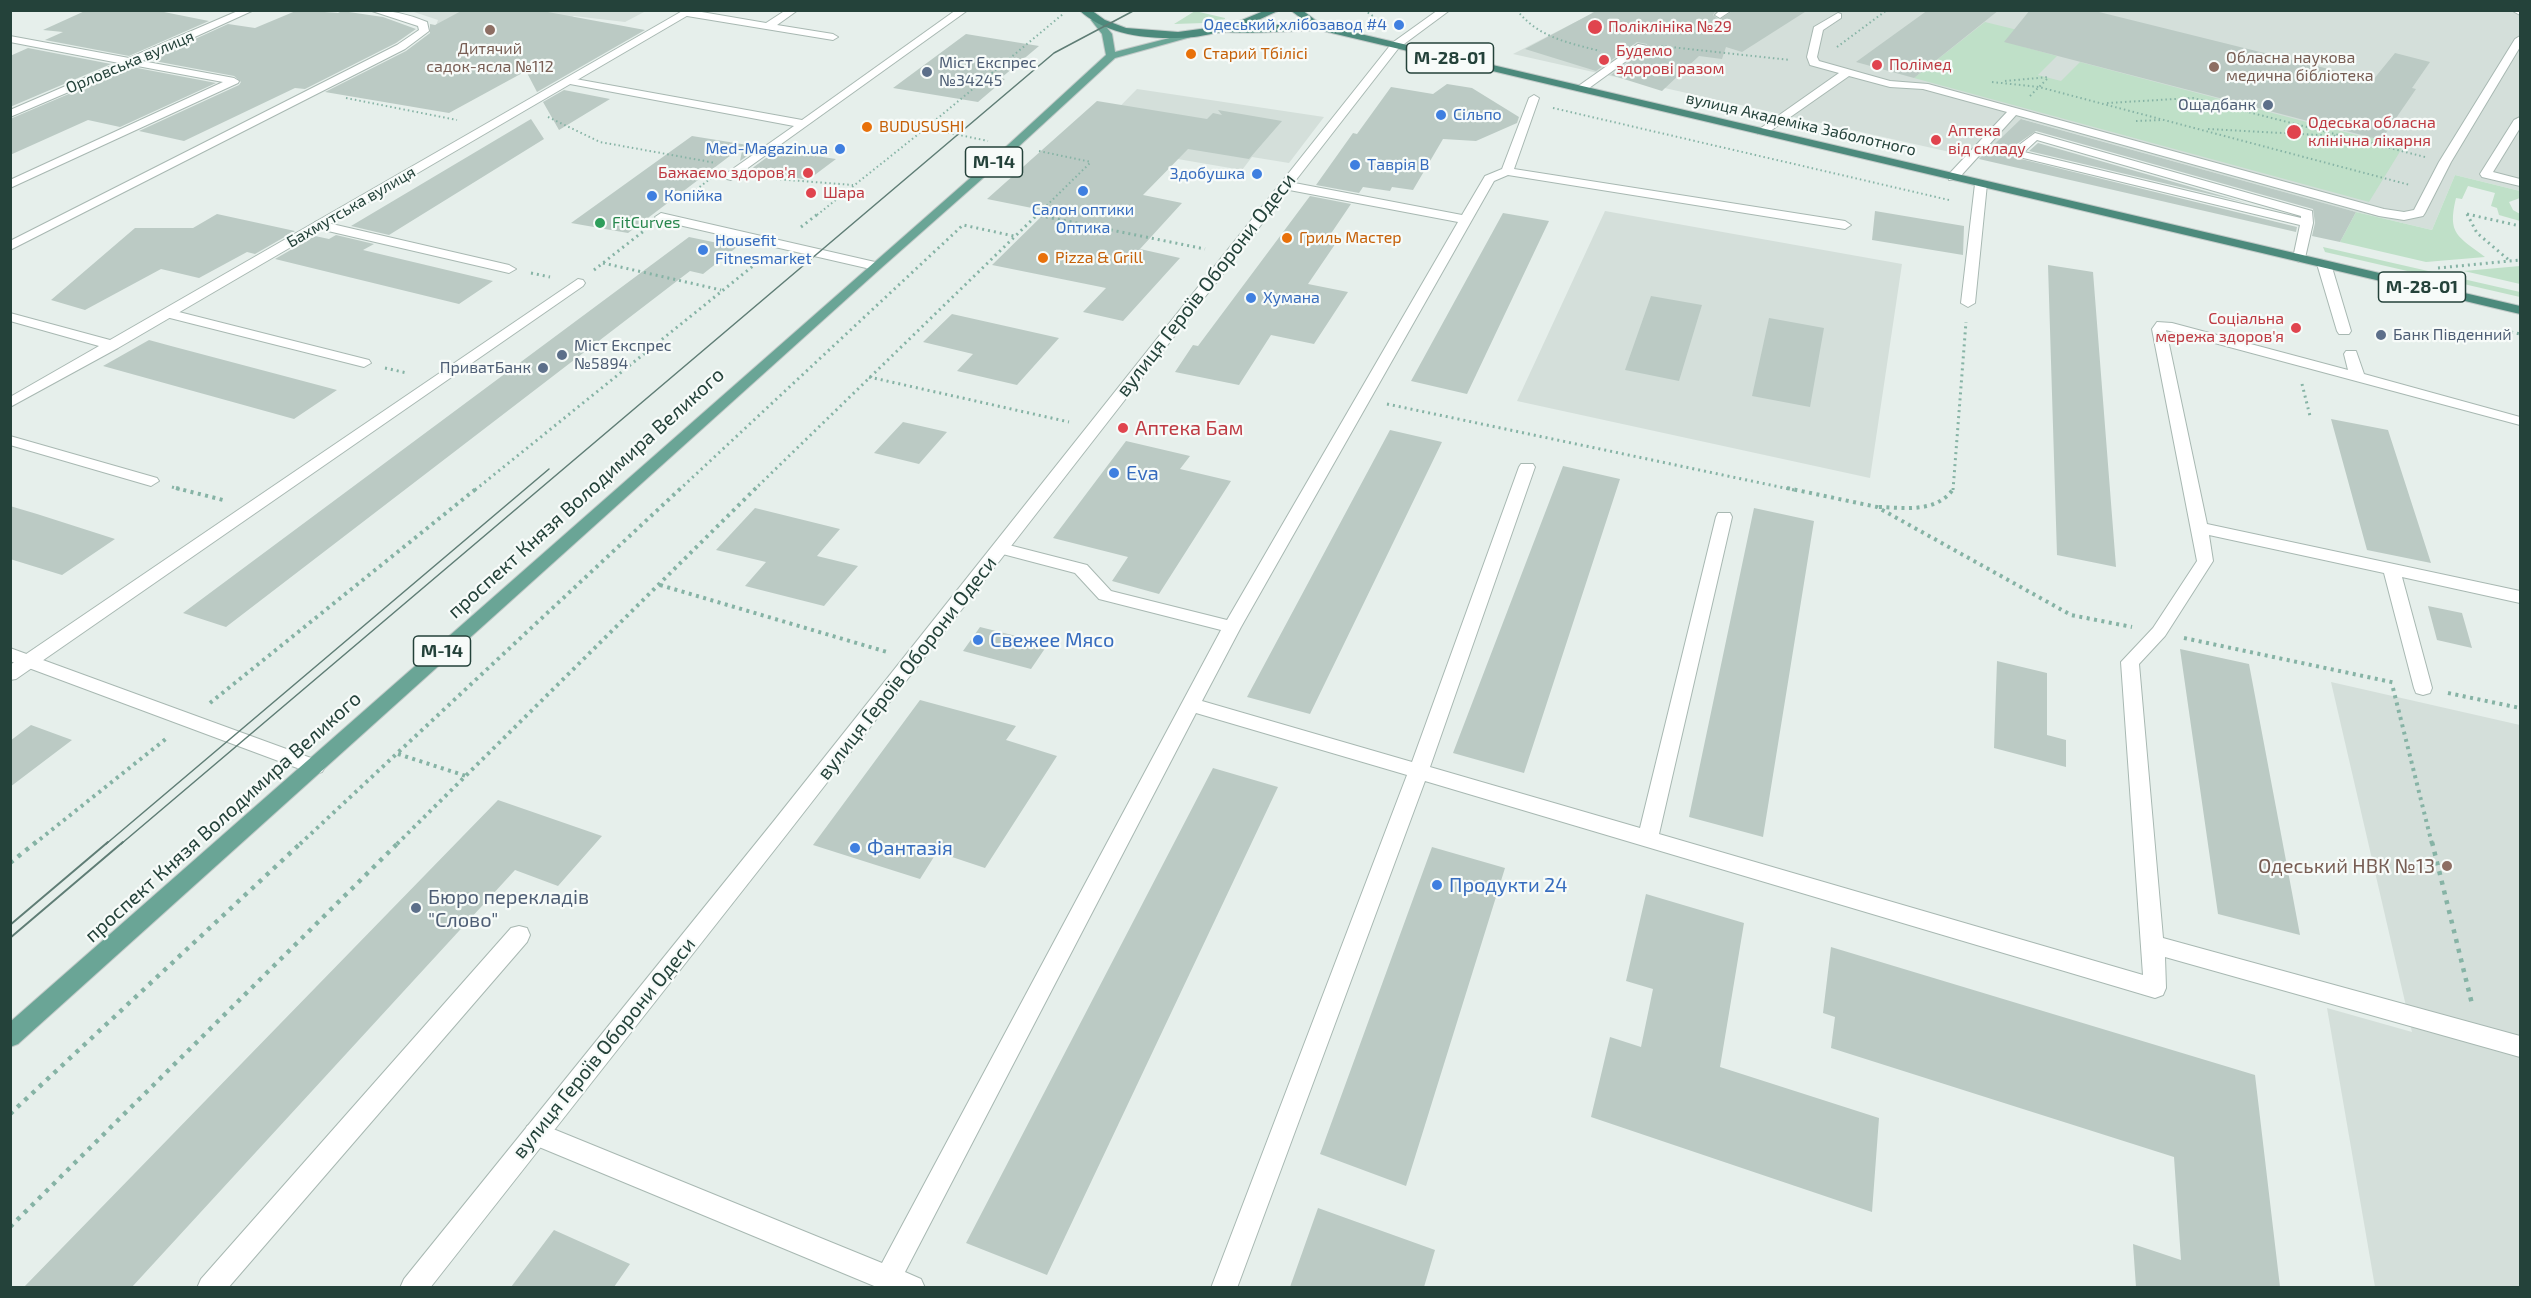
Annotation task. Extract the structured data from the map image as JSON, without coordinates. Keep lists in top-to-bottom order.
{
  "streets": {
    "highway": ["М-28-01", "вулиця Академіка Заболотного", "М-14"],
    "main road": ["проспект Князя Володимира Великого"],
    "street": ["Орловська вулиця", "Бахмутська вулиця", "вулиця Героїв Оборони Одеси"]
  },
  "crossings": [
    ["вулиця Академіка Заболотного", "М-14"],
    ["вулиця Академіка Заболотного", "вулиця Героїв Оборони Одеси"],
    ["М-14", "проспект Князя Володимира Великого"]
  ],
  "places": [
    "Одеський хлібозавод #4",
    "Поліклініка №29",
    "Дитячий садок-ясла №112",
    "Старий Тбілісі",
    "Будемо здорові разом",
    "Полімед",
    "Обласна наукова медична бібліотека",
    "Міст Експрес №34245",
    "Ощадбанк",
    "Сільпо",
    "BUDUSUSHI",
    "Одеська обласна клінічна лікарня",
    "Аптека від складу",
    "Med-Magazin.ua",
    "Таврія В",
    "Бажаємо здоров'я",
    "Здобушка",
    "Салон оптики Оптика",
    "Шара",
    "Копійка",
    "FitCurves",
    "Гриль Мастер",
    "Housefit Fitnesmarket",
    "Pizza & Grill",
    "Хумана",
    "Соціальна мережа здоров'я",
    "Банк Південний",
    "Міст Експрес №5894",
    "ПриватБанк",
    "Аптека Бам",
    "Eva",
    "Свежее Мясо",
    "Фантазія",
    "Одеський НВК №13",
    "Продукти 24",
    "Бюро перекладів \"Слово\""
  ]
}
